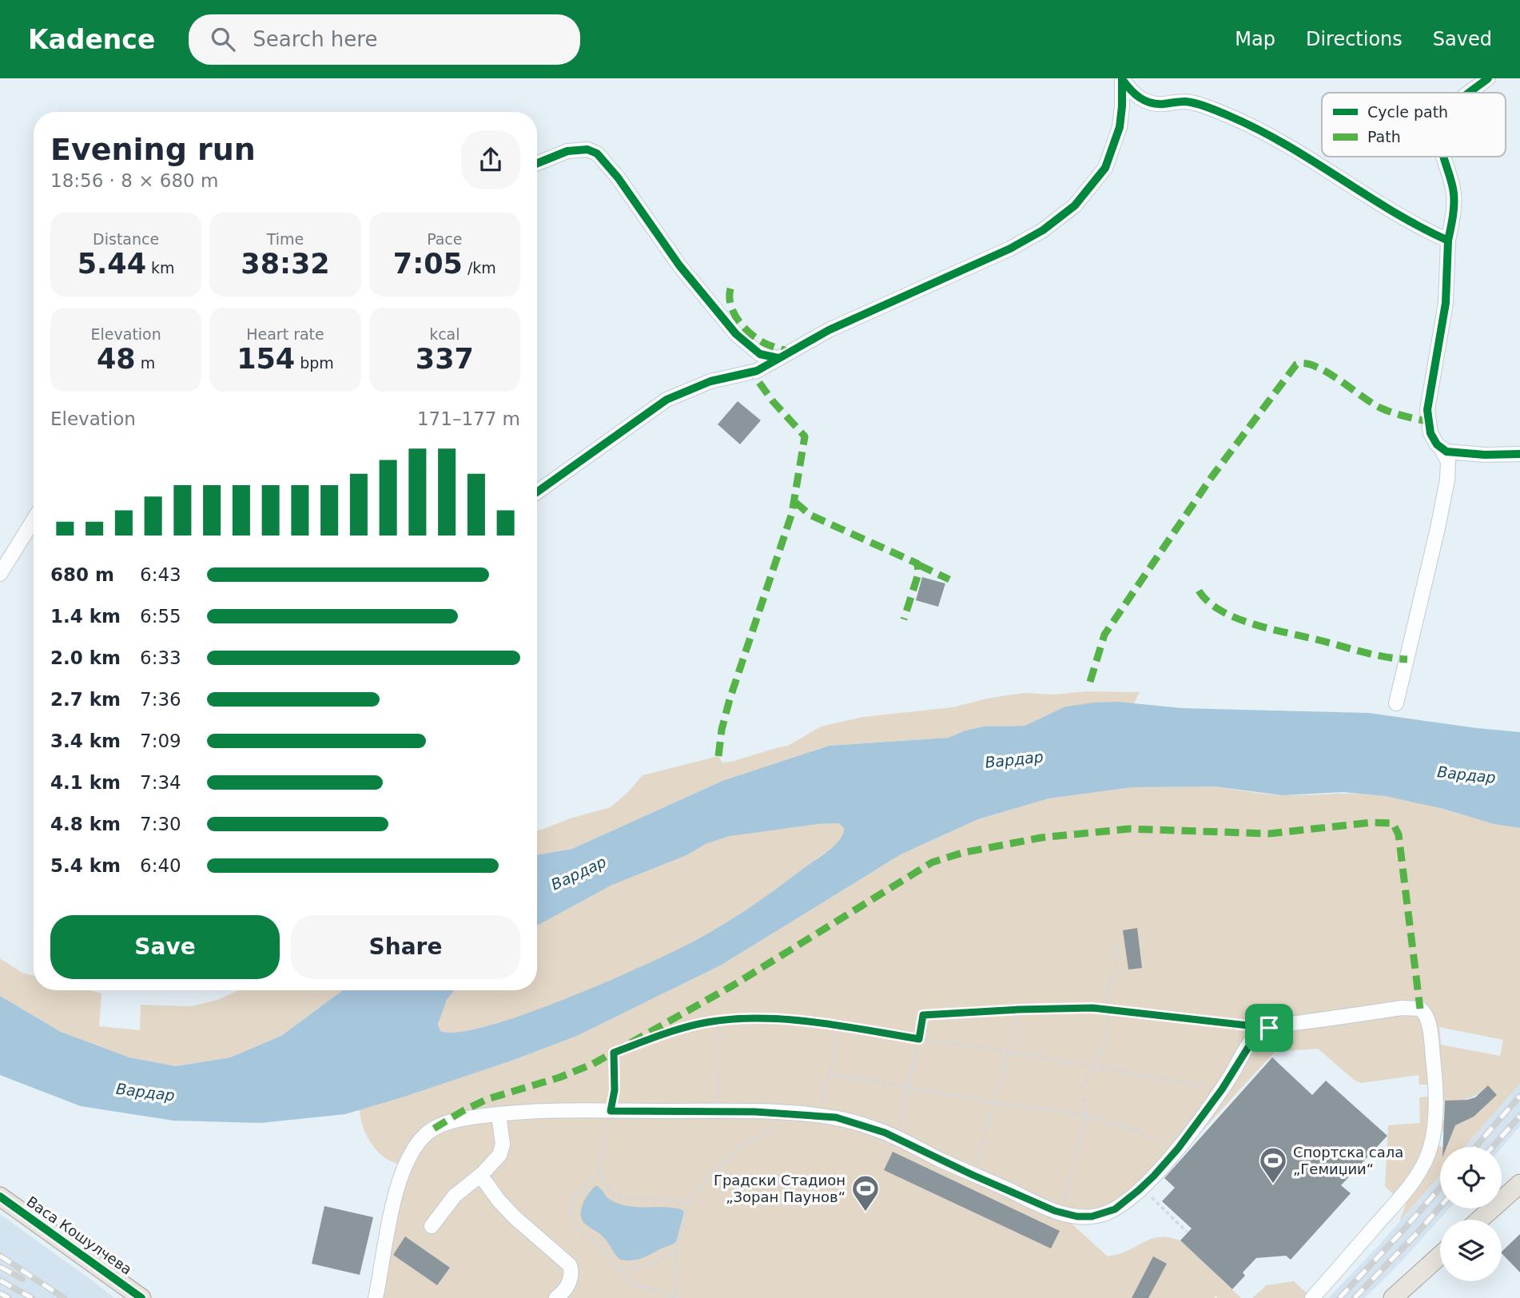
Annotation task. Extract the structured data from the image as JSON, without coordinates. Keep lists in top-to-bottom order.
{
  "streets": {
    "main road": ["Васа Кошулчева"]
  },
  "water": ["Вардар"],
  "places": {
    "sports": ["Спортска сала „Гемиџии“", "Градски Стадион „Зоран Паунов“"]
  },
  "legend": ["Cycle path", "Path"],
  "page": {
    "header": "Kadence",
    "search": "Search here",
    "nav": ["Map", "Directions", "Saved"],
    "heading": ["Evening run", "18:56 · 8 × 680 m"],
    "stats": [
      ["Distance", "5.44 km"],
      ["Time", "38:32"],
      ["Pace", "7:05 /km"],
      ["Elevation", "48 m"],
      ["Heart rate", "154 bpm"],
      ["kcal", "337"]
    ],
    "chart": ["Elevation", "171–177 m"],
    "list": [
      {
        "name": "680 m",
        "note": "6:43"
      },
      {
        "name": "1.4 km",
        "note": "6:55"
      },
      {
        "name": "2.0 km",
        "note": "6:33"
      },
      {
        "name": "2.7 km",
        "note": "7:36"
      },
      {
        "name": "3.4 km",
        "note": "7:09"
      },
      {
        "name": "4.1 km",
        "note": "7:34"
      },
      {
        "name": "4.8 km",
        "note": "7:30"
      },
      {
        "name": "5.4 km",
        "note": "6:40"
      }
    ],
    "buttons": ["Save", "Share"]
  }
}
